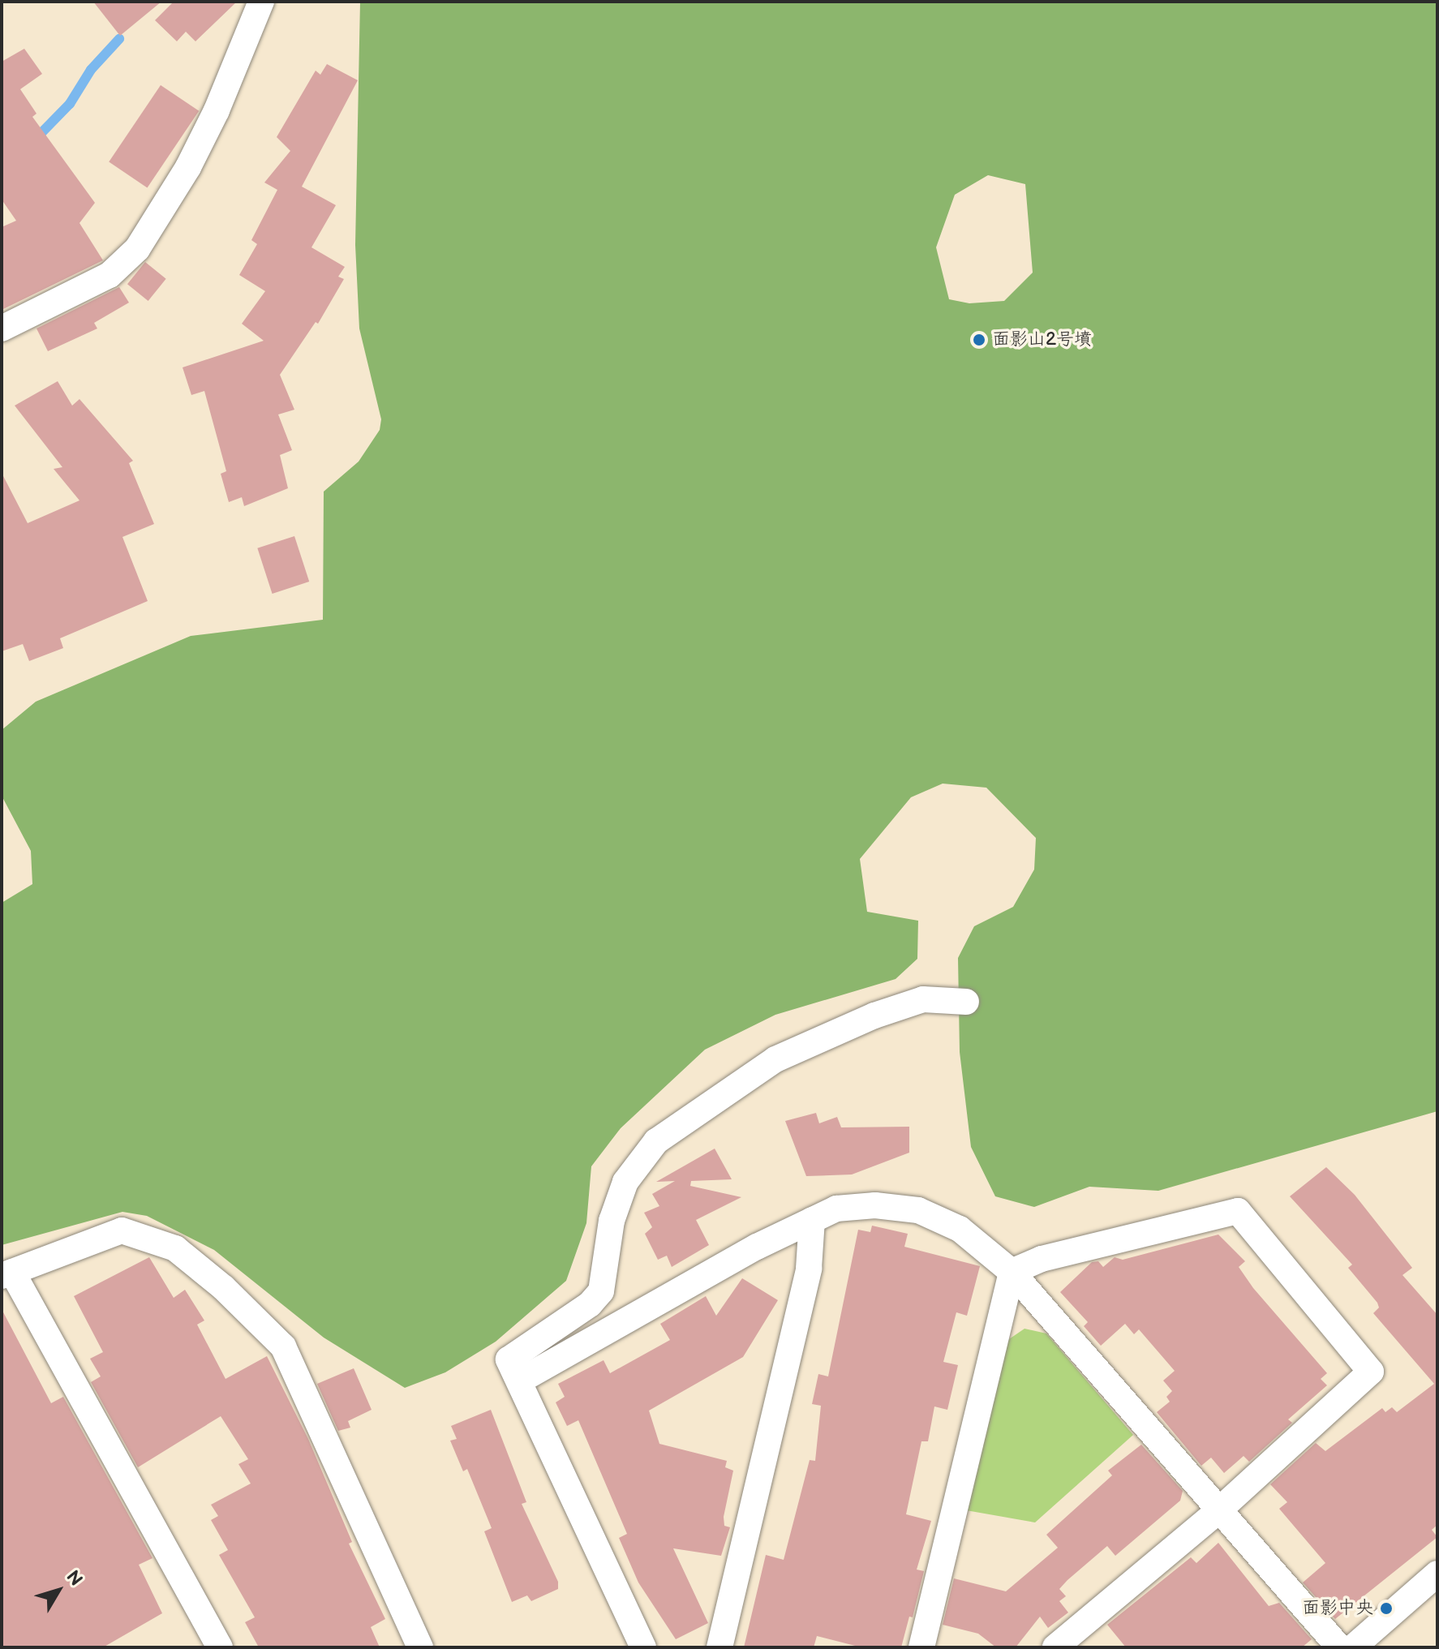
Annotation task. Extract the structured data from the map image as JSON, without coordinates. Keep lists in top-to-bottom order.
{
  "places": ["面影山2号墳", "面影中央"],
  "north": "top right"
}
